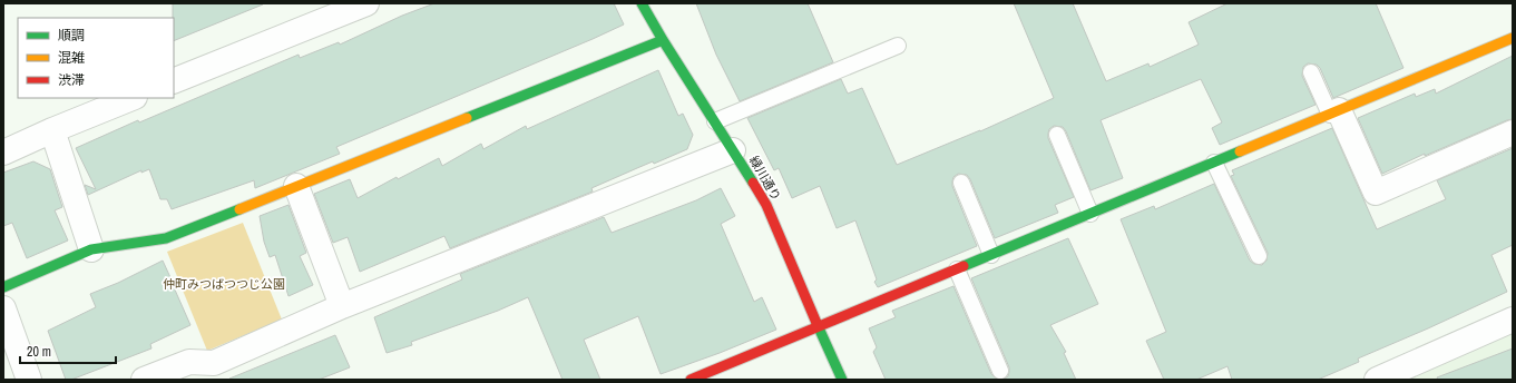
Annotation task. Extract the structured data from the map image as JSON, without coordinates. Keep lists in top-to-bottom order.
{
  "streets": {
    "street": ["緑川通り"]
  },
  "parks": ["仲町みつばつつじ公園"],
  "legend": ["順調", "混雑", "渋滞"],
  "scale_bar": "20 m"
}
